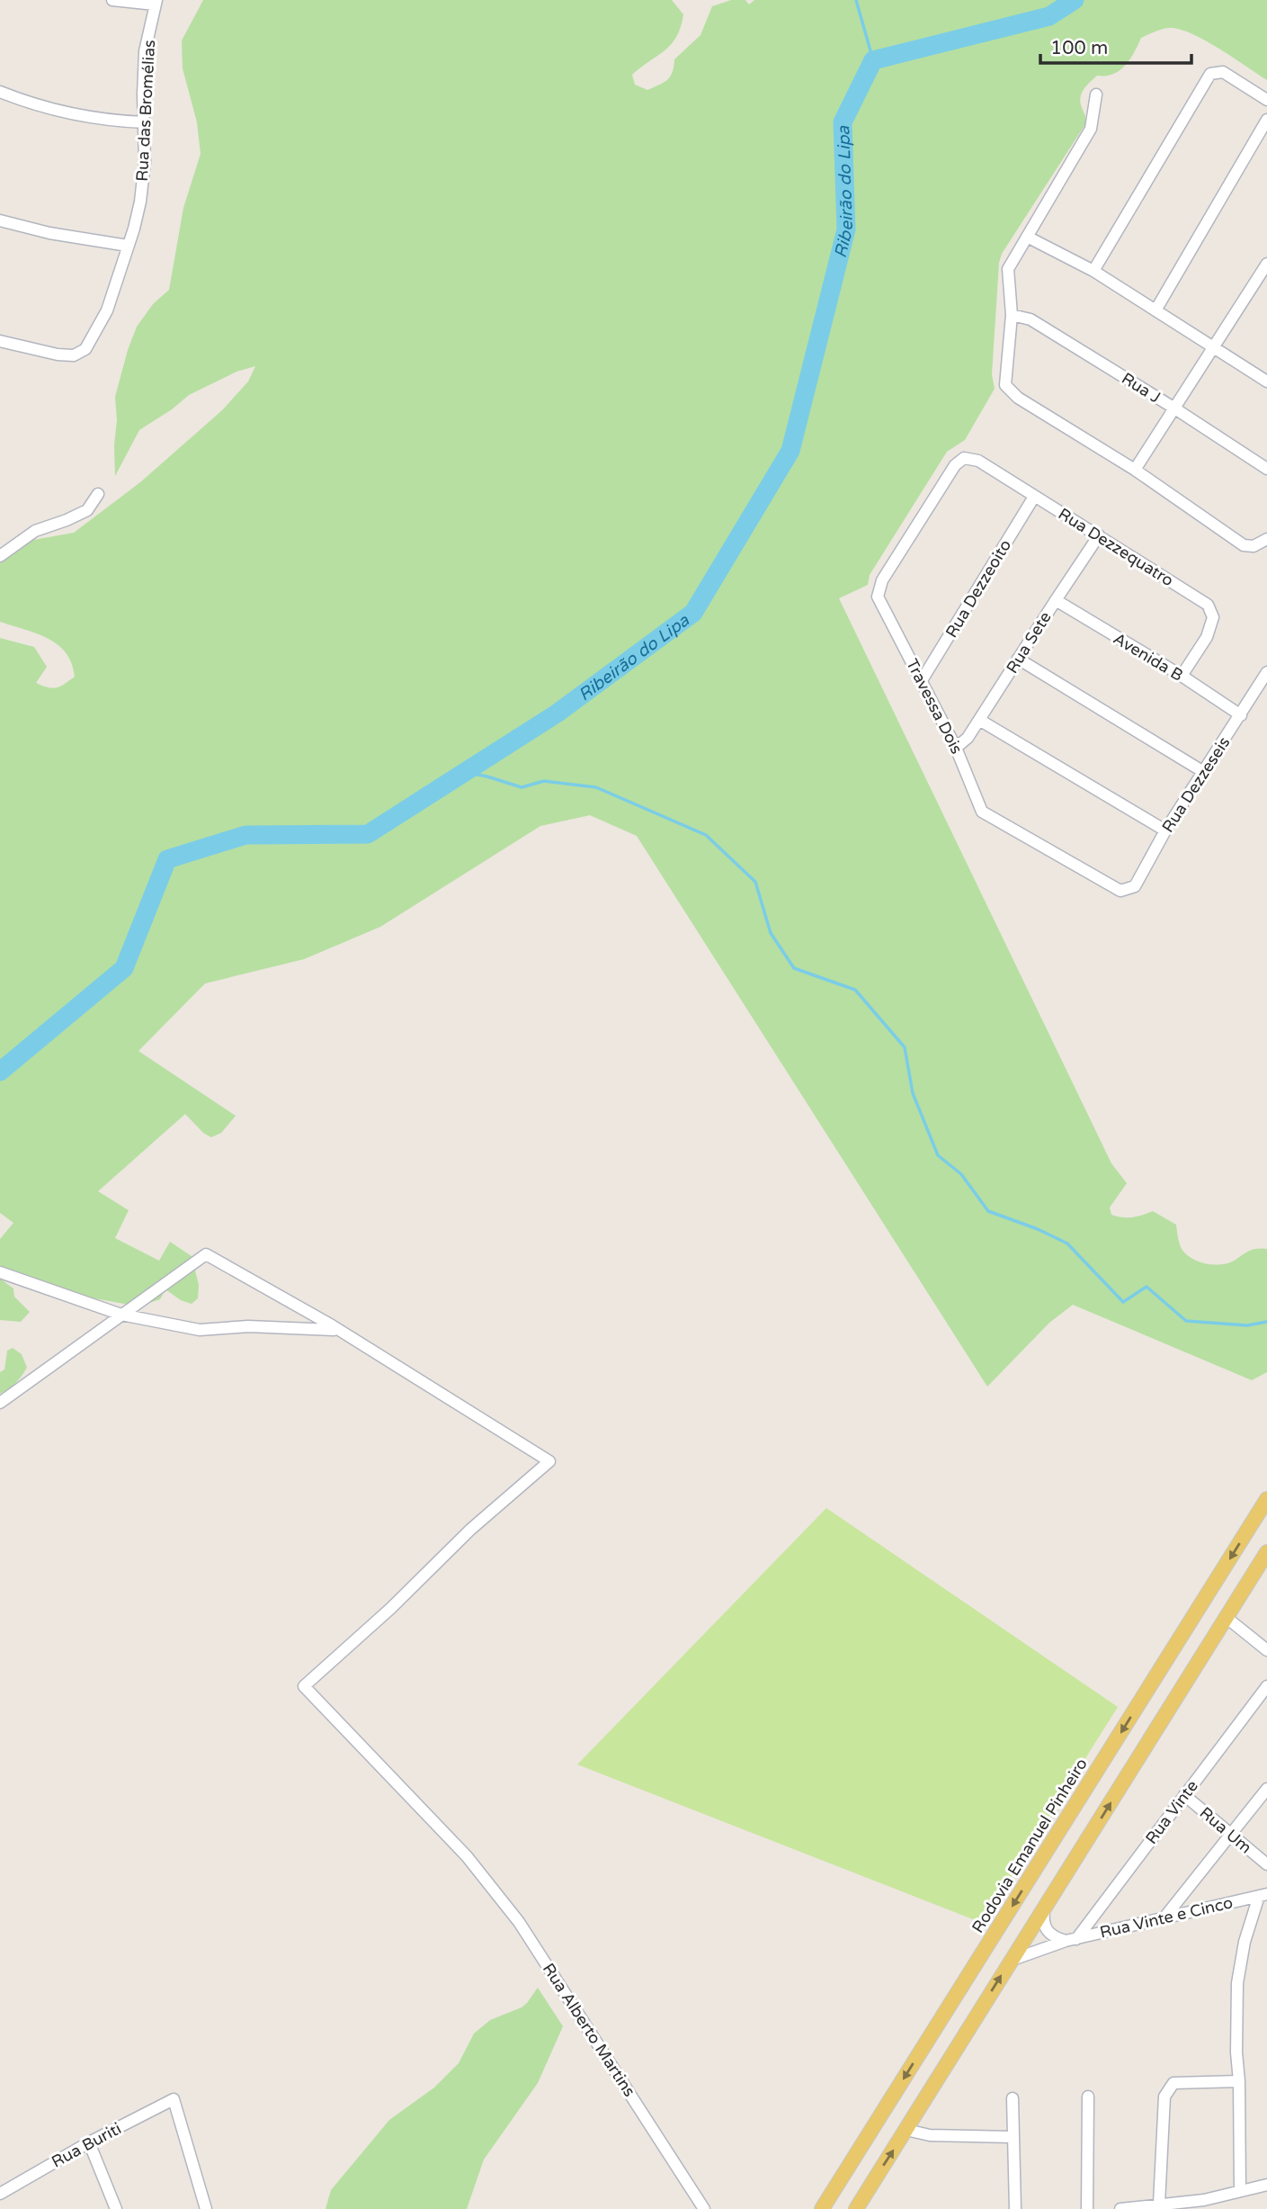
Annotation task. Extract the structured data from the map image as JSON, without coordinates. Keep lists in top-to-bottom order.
{
  "streets": {
    "main road": ["Rodovia Emanuel Pinheiro"],
    "street": [
      "Rua das Bromélias",
      "Rua J",
      "Rua Dezzequatro",
      "Rua Dezzeoito",
      "Rua Sete",
      "Avenida B",
      "Travessa Dois",
      "Rua Dezzeseis",
      "Rua Vinte",
      "Rua Um",
      "Rua Vinte e Cinco",
      "Rua Alberto Martins",
      "Rua Buriti"
    ]
  },
  "crossings": [
    ["Rua Dezzequatro", "Rua Dezzeoito"],
    ["Rua Dezzequatro", "Rua Sete"],
    ["Rua Dezzequatro", "Avenida B"],
    ["Rua Dezzequatro", "Travessa Dois"],
    ["Rua Dezzeoito", "Travessa Dois"],
    ["Rua Sete", "Avenida B"],
    ["Rua Sete", "Travessa Dois"],
    ["Avenida B", "Rua Dezzeseis"],
    ["Travessa Dois", "Rua Dezzeseis"],
    ["Rua Vinte", "Rua Um"],
    ["Rua Vinte", "Rua Vinte e Cinco"]
  ],
  "water": ["Ribeirão do Lipa"],
  "scale_bar": "100 m"
}
